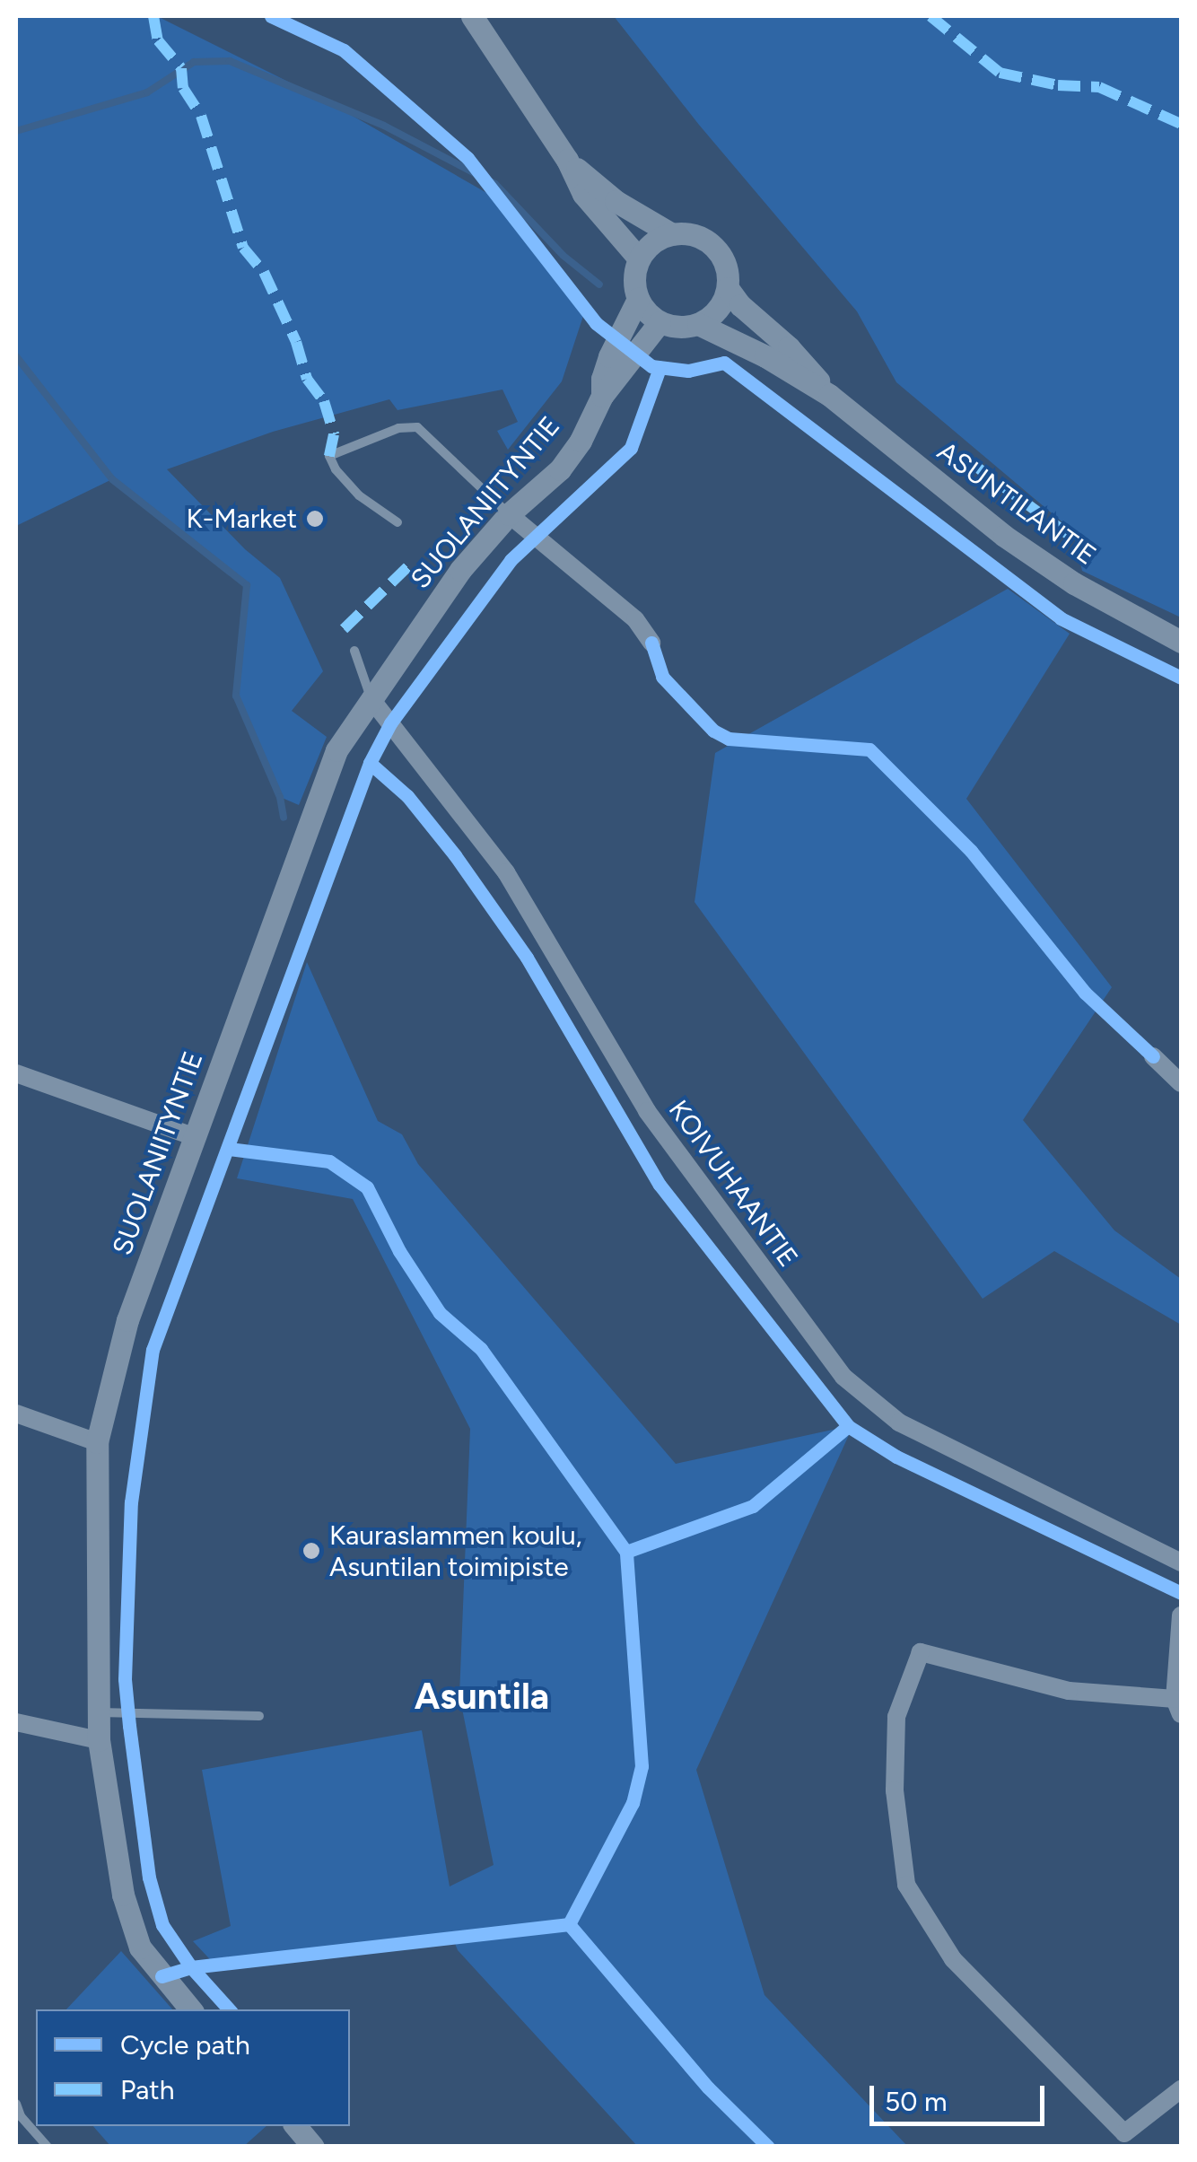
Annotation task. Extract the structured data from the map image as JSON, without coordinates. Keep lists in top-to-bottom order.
{
  "streets": {
    "street": ["SUOLANIITYNTIE", "ASUNTILANTIE", "KOIVUHAANTIE"]
  },
  "crossings": [
    ["SUOLANIITYNTIE", "ASUNTILANTIE"],
    ["SUOLANIITYNTIE", "KOIVUHAANTIE"]
  ],
  "districts": ["Asuntila"],
  "places": ["K-Market", "Kauraslammen koulu, Asuntilan toimipiste"],
  "legend": ["Cycle path", "Path"],
  "scale_bar": "50 m"
}
